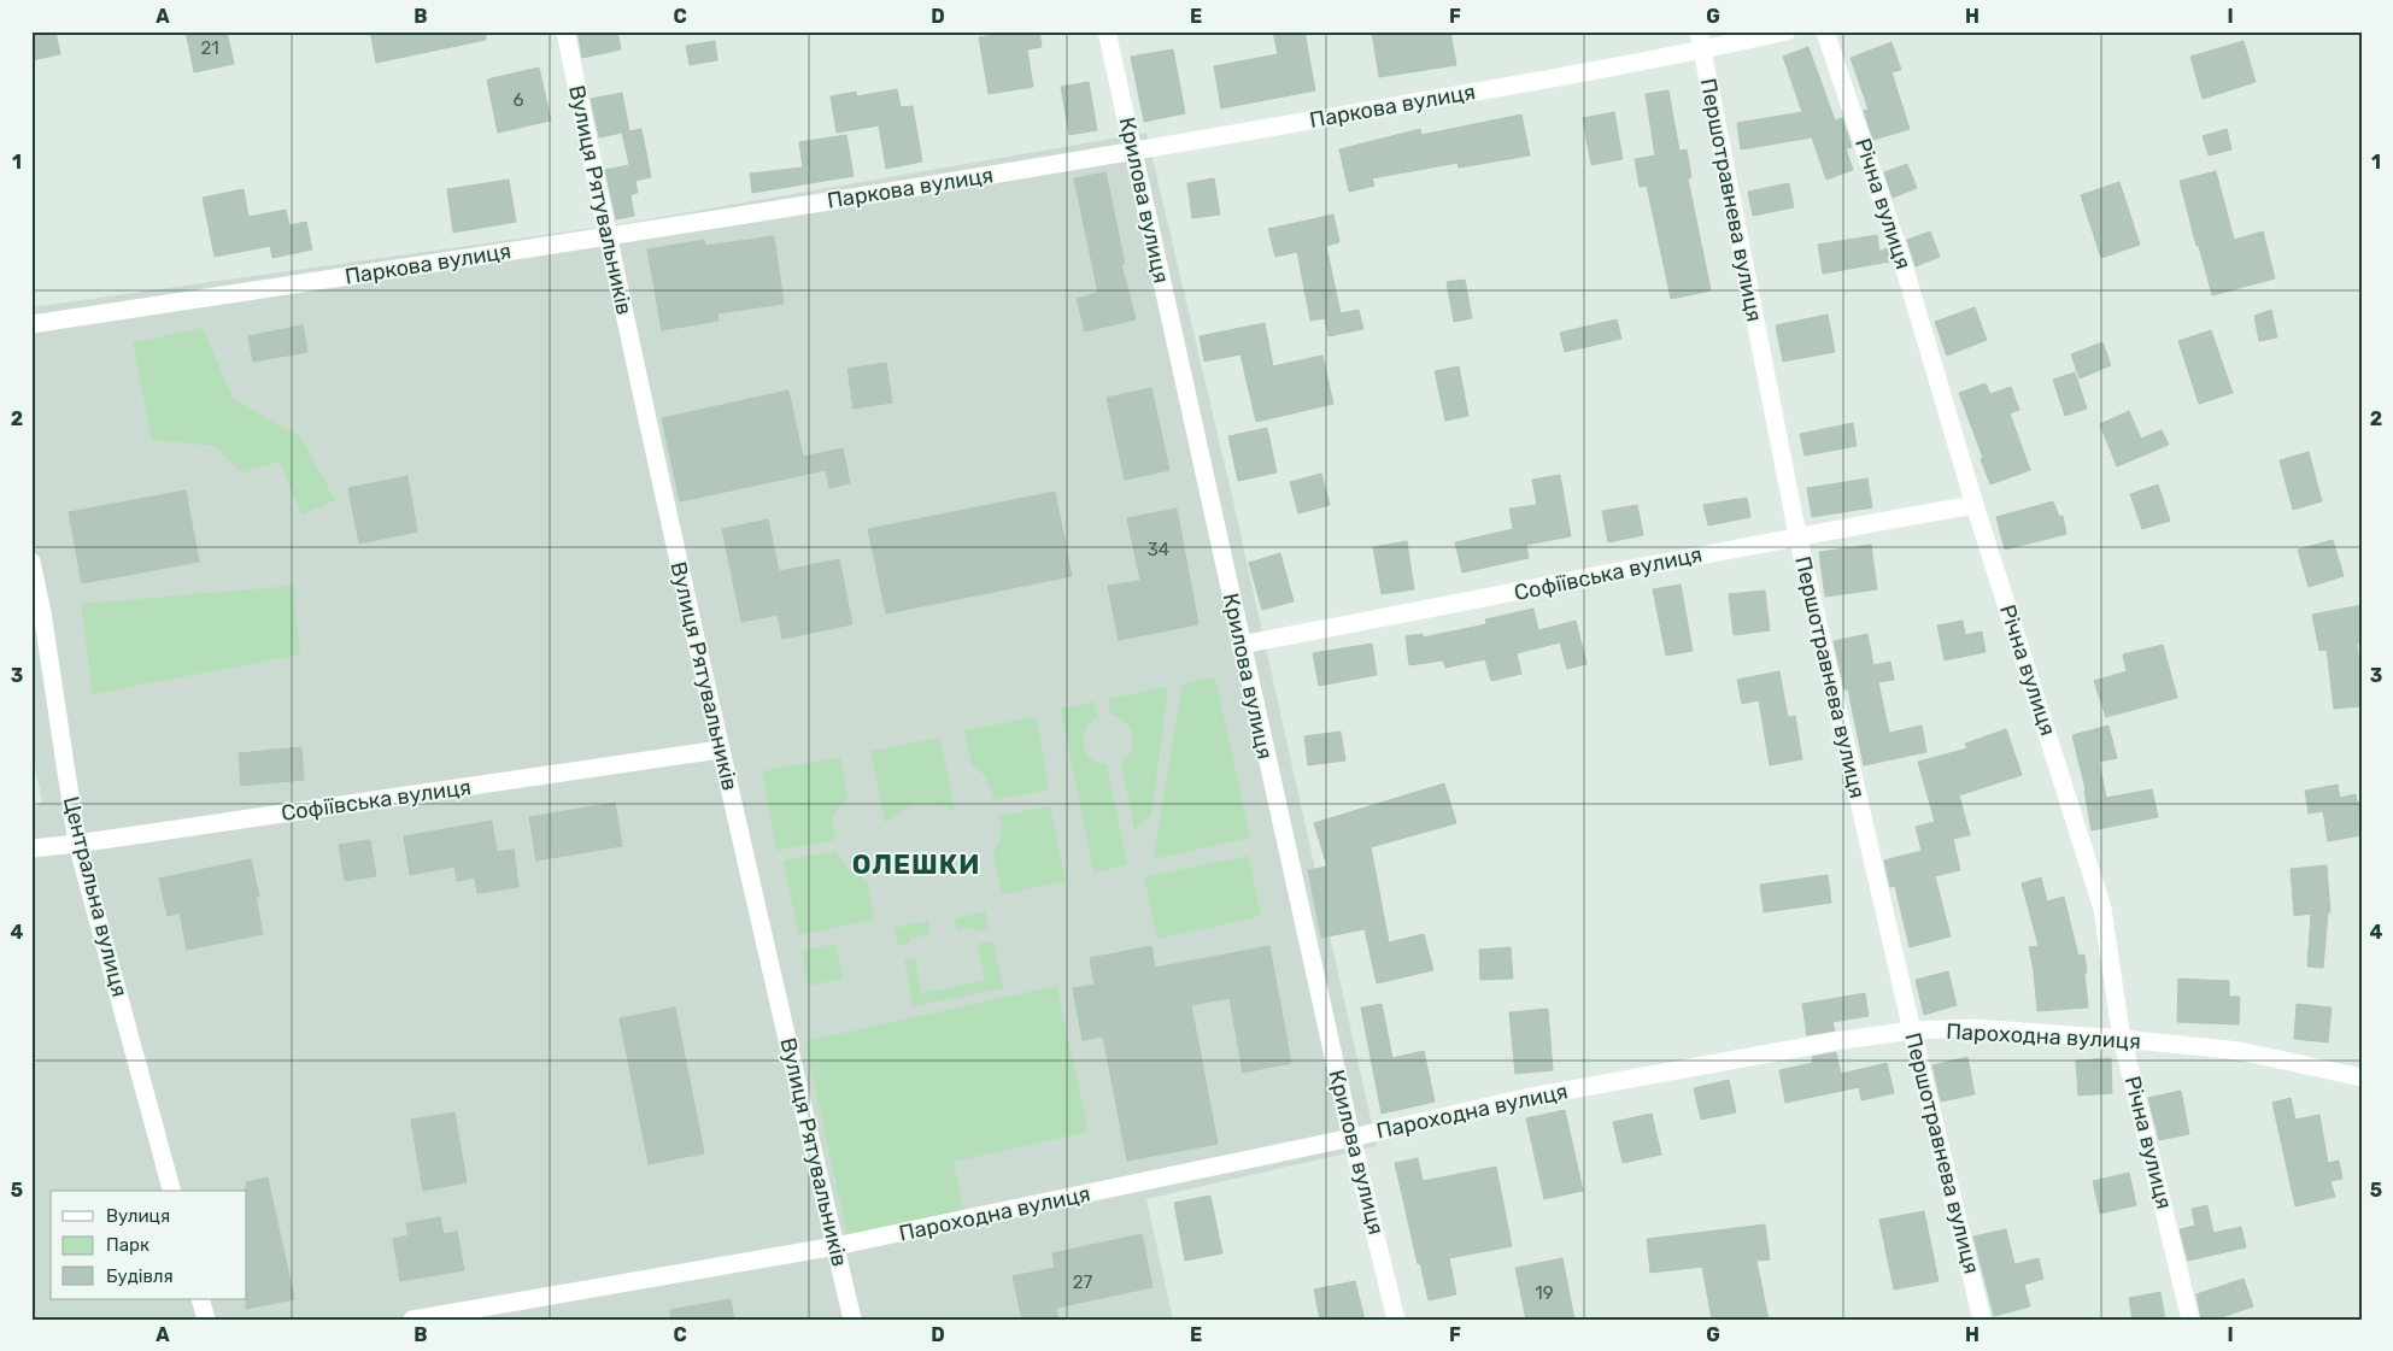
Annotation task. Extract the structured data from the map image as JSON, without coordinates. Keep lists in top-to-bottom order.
{
  "streets": {
    "street": [
      "Паркова вулиця",
      "Вулиця Рятувальників",
      "Крилова вулиця",
      "Першотравнева вулиця",
      "Річна вулиця",
      "Софіївська вулиця",
      "Центральна вулиця",
      "Пароходна вулиця"
    ]
  },
  "crossings": [
    ["Паркова вулиця", "Вулиця Рятувальників"],
    ["Паркова вулиця", "Крилова вулиця"],
    ["Паркова вулиця", "Першотравнева вулиця"],
    ["Вулиця Рятувальників", "Софіївська вулиця"],
    ["Вулиця Рятувальників", "Пароходна вулиця"],
    ["Крилова вулиця", "Софіївська вулиця"],
    ["Крилова вулиця", "Пароходна вулиця"],
    ["Першотравнева вулиця", "Софіївська вулиця"],
    ["Першотравнева вулиця", "Пароходна вулиця"],
    ["Річна вулиця", "Софіївська вулиця"],
    ["Річна вулиця", "Пароходна вулиця"],
    ["Софіївська вулиця", "Центральна вулиця"]
  ],
  "districts": ["ОЛЕШКИ"],
  "house_numbers": [
    "21",
    "6",
    "34",
    "27",
    "19"
  ],
  "legend": ["Вулиця", "Парк", "Будівля"],
  "grid": {
    "columns": [
      "A",
      "B",
      "C",
      "D",
      "E",
      "F",
      "G",
      "H",
      "I"
    ],
    "rows": [
      "1",
      "2",
      "3",
      "4",
      "5"
    ]
  }
}
